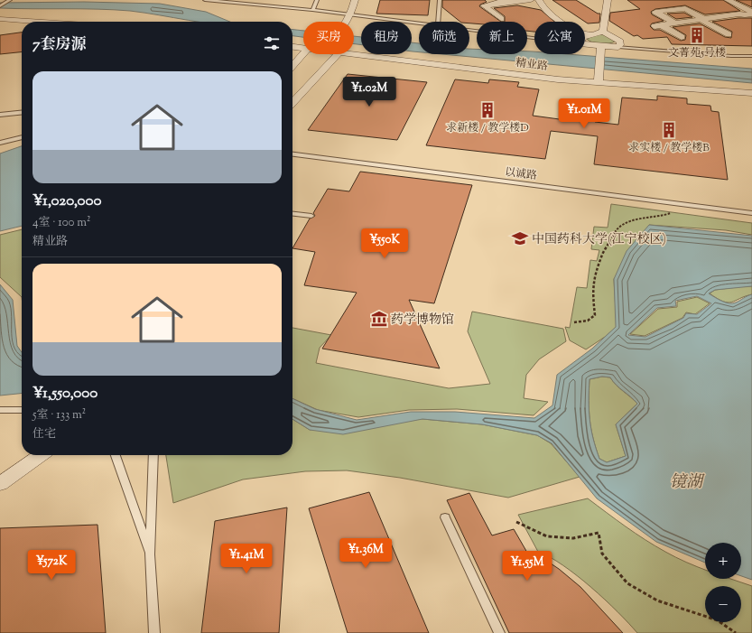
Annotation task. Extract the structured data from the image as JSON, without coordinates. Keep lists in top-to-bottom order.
{
  "streets": {
    "street": ["精业路"],
    "lane": ["以诚路"]
  },
  "water": ["镜湖"],
  "places": {
    "building": ["文菁苑5号楼", "求新楼 / 教学楼D", "求实楼 / 教学楼B"],
    "school or university": ["中国药科大学(江宁校区)"],
    "museum": ["药学博物馆"]
  },
  "page": {
    "chip": [
      "买房",
      "租房",
      "筛选",
      "新上",
      "公寓"
    ],
    "heading": "7套房源",
    "list": [
      {
        "name": "¥1,020,000",
        "note": "4室 · 100 m² · 精业路"
      },
      {
        "name": "¥1,550,000",
        "note": "5室 · 133 m² · 住宅"
      }
    ],
    "price": [
      "¥1.02M",
      "¥1.01M",
      "¥550K",
      "¥1.36M",
      "¥1.41M",
      "¥572K",
      "¥1.55M"
    ],
    "map_buttons": ["+", "−"]
  }
}
